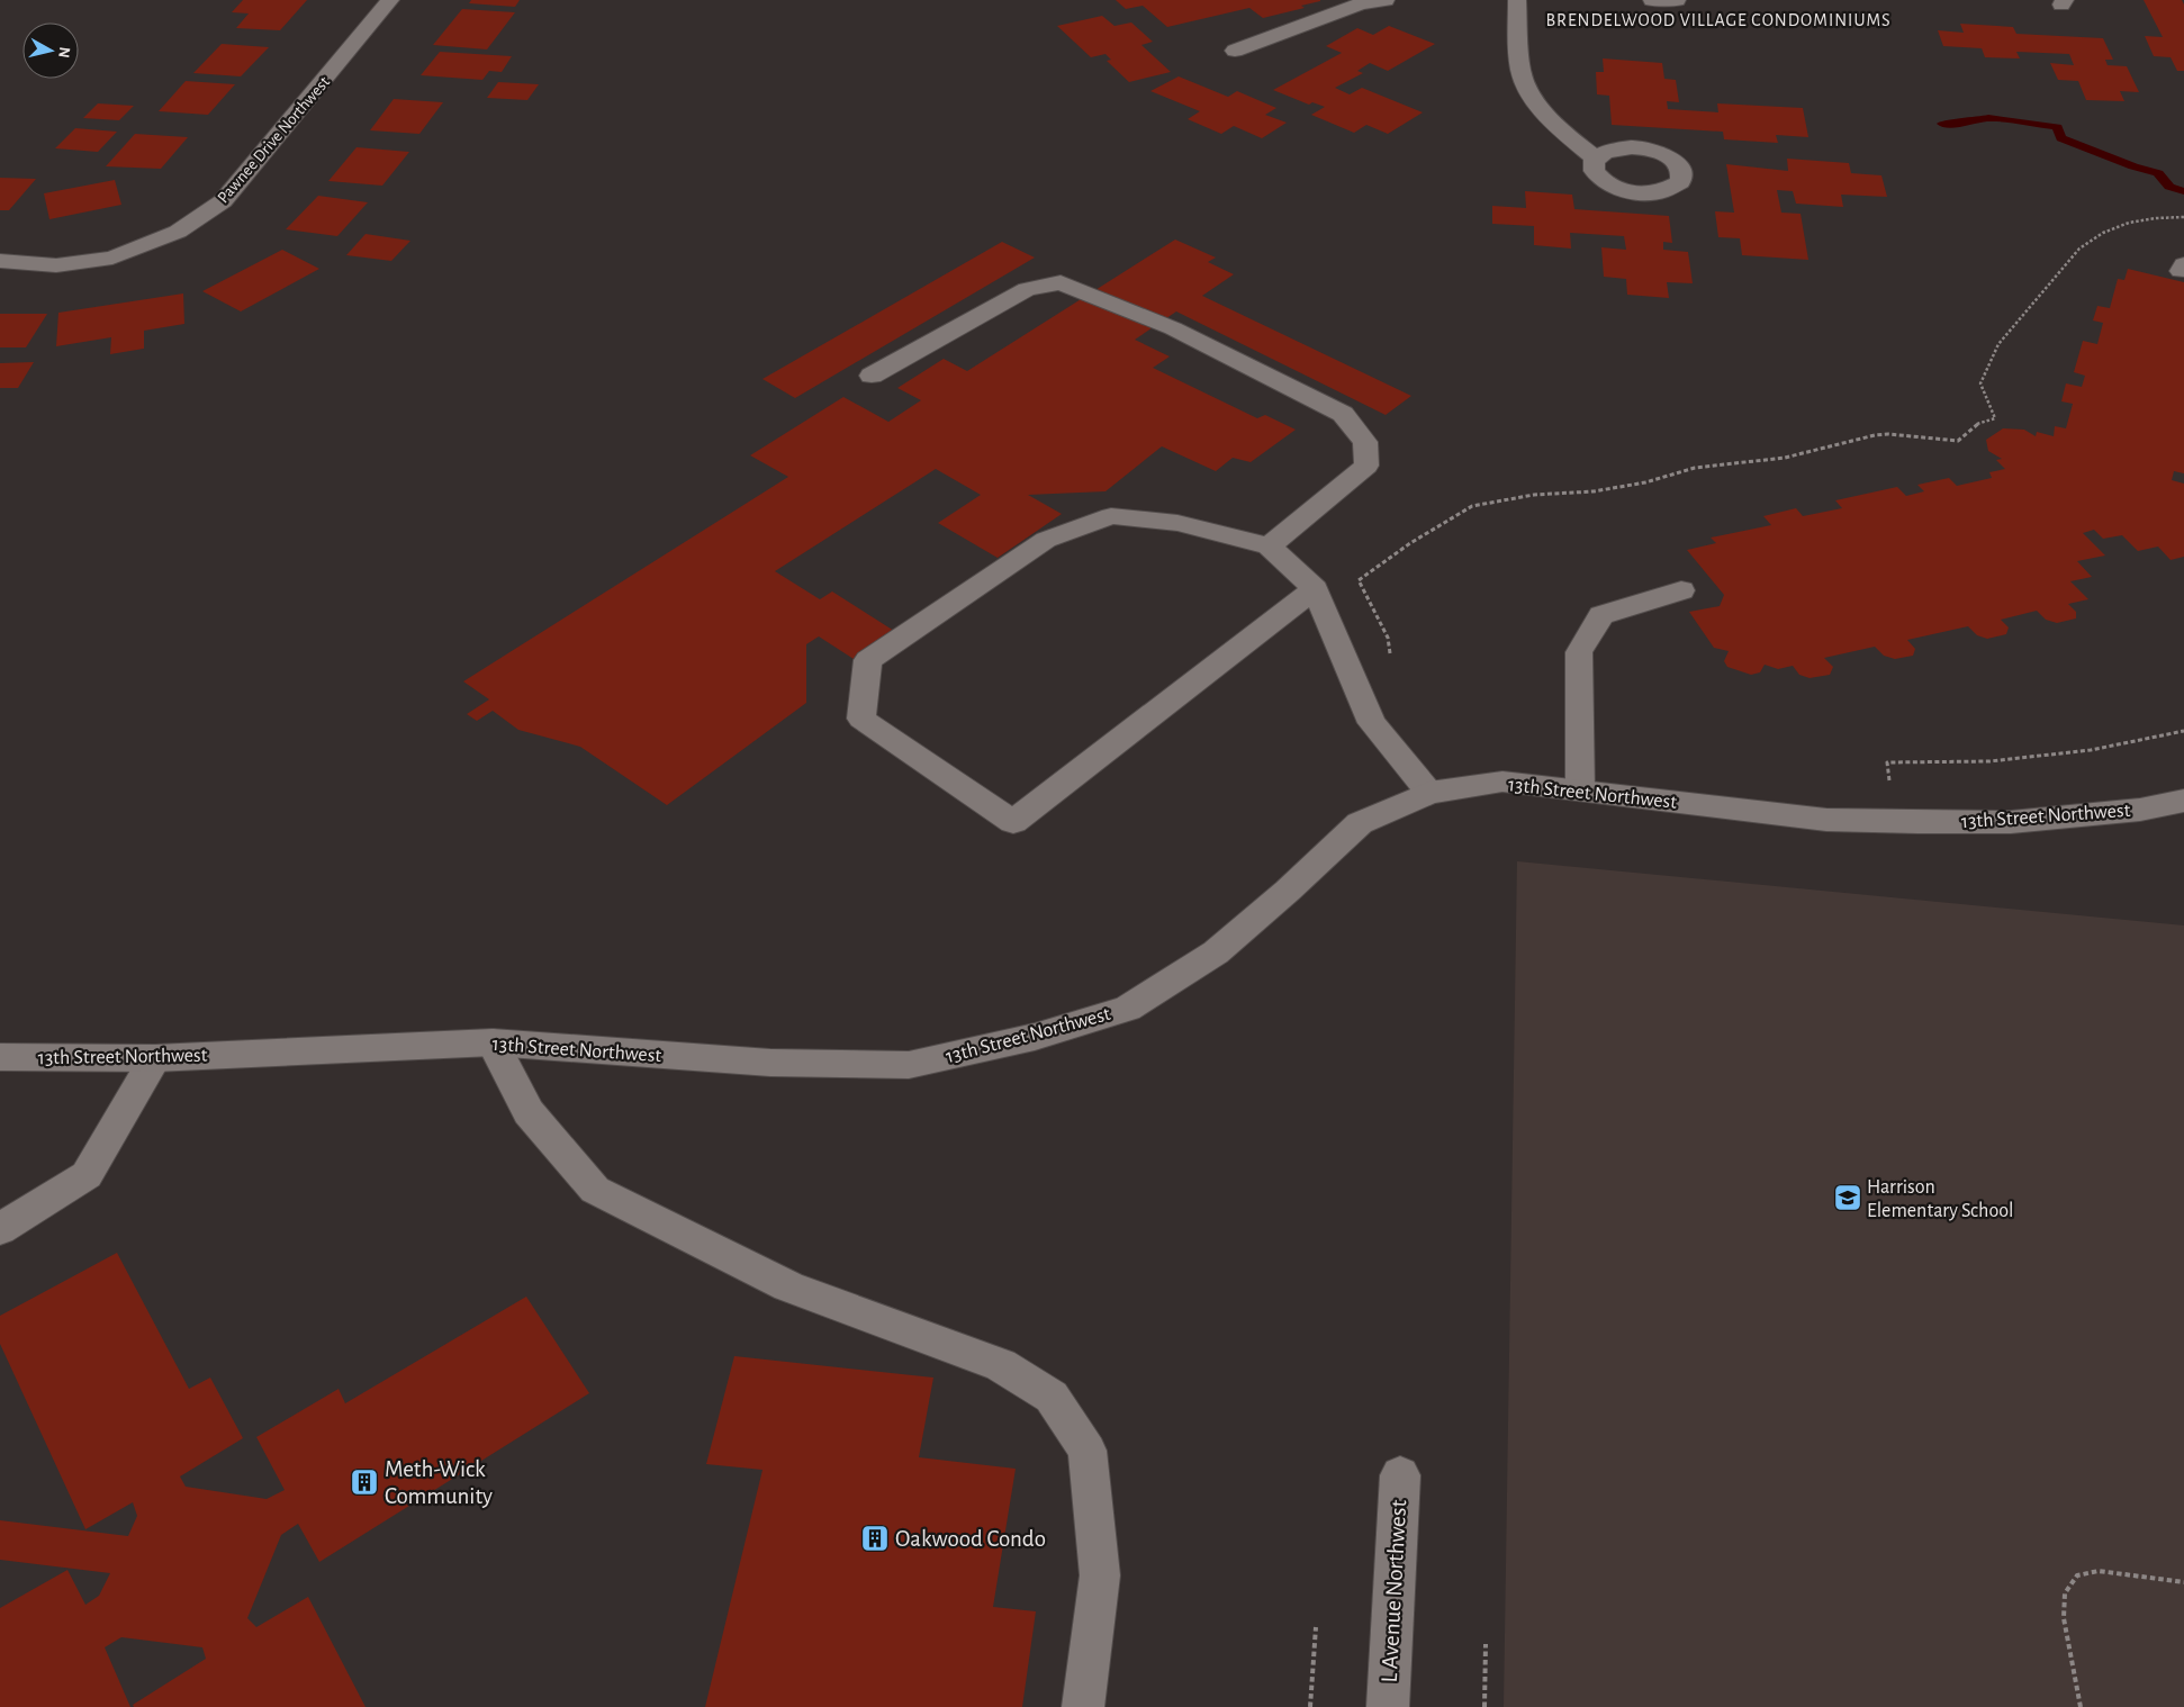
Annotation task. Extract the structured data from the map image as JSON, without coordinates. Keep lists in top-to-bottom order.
{
  "streets": {
    "street": ["Pawnee Drive Northwest", "13th Street Northwest", "L Avenue Northwest"]
  },
  "districts": ["BRENDELWOOD VILLAGE CONDOMINIUMS"],
  "places": {
    "school or university": ["Harrison Elementary School"],
    "building": ["Meth-Wick Community", "Oakwood Condo"]
  },
  "north": "right"
}
